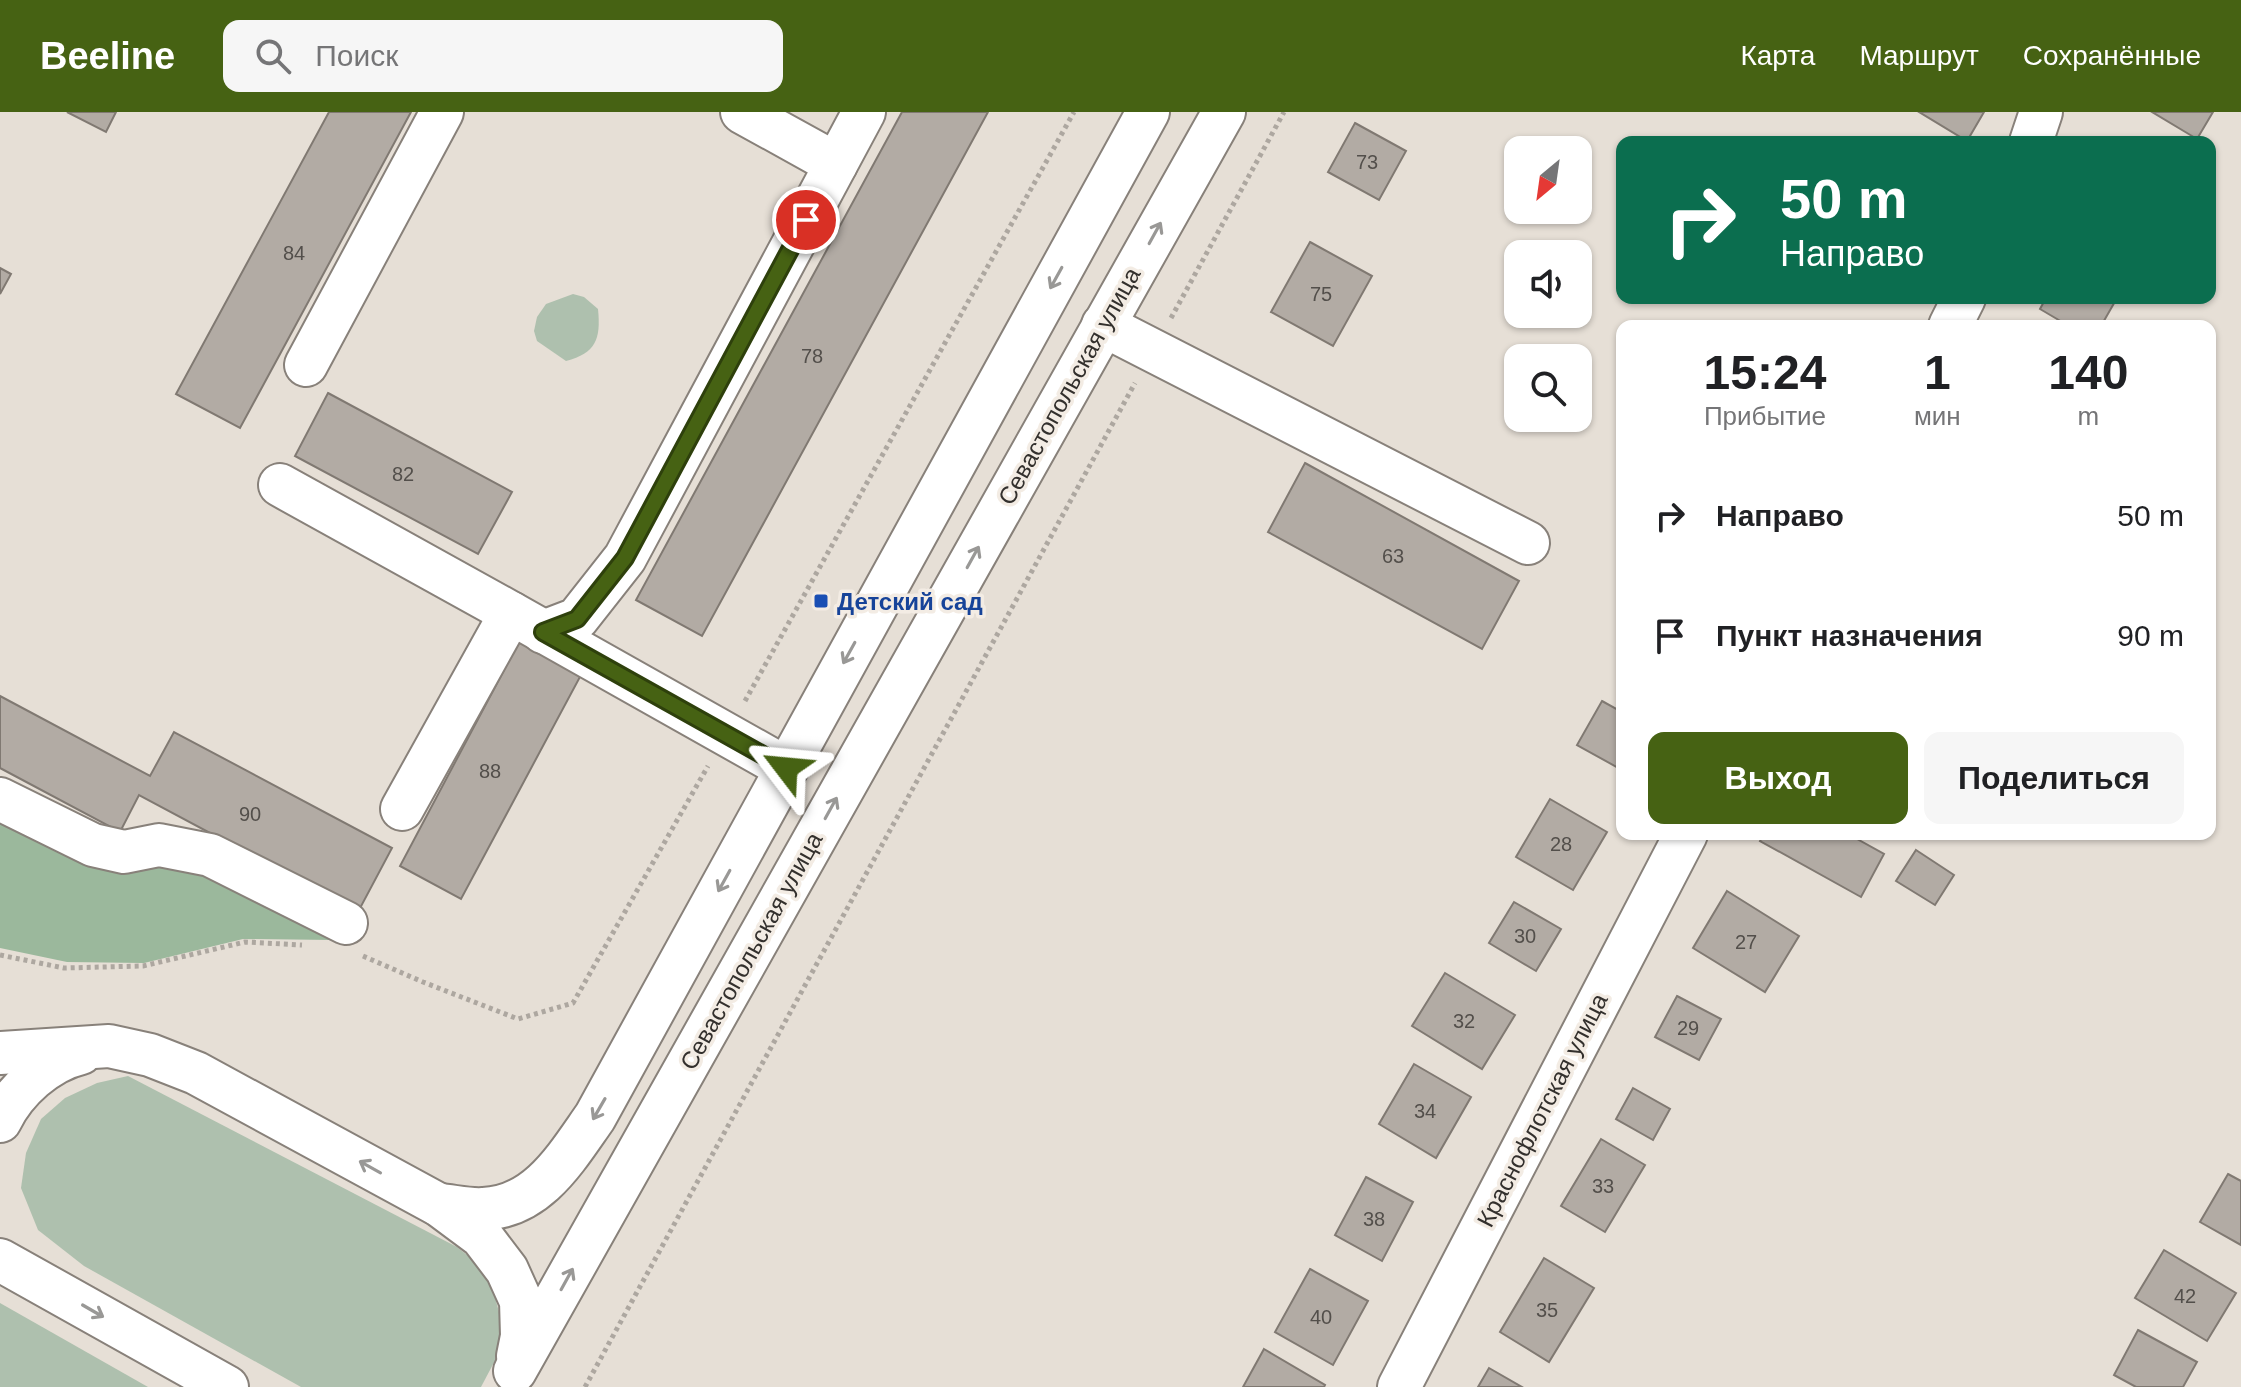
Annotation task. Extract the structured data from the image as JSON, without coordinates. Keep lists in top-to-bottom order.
{
  "streets": {
    "street": ["Севастопольская улица", "Краснофлотская улица"]
  },
  "places": {
    "transit": ["Детский сад"]
  },
  "house_numbers": [
    "73",
    "84",
    "75",
    "78",
    "82",
    "63",
    "88",
    "90",
    "28",
    "30",
    "27",
    "32",
    "29",
    "34",
    "33",
    "38",
    "42",
    "35",
    "40"
  ],
  "north": "bottom left",
  "page": {
    "header": "Beeline",
    "search": "Поиск",
    "nav": ["Карта", "Маршрут", "Сохранённые"],
    "turn": ["50 m", "Направо"],
    "eta": [
      "15:24",
      "Прибытие",
      "1",
      "мин",
      "140",
      "m"
    ],
    "list": [
      {
        "name": "Направо",
        "value": "50 m"
      },
      {
        "name": "Пункт назначения",
        "value": "90 m"
      }
    ],
    "buttons": ["Выход", "Поделиться"]
  }
}
